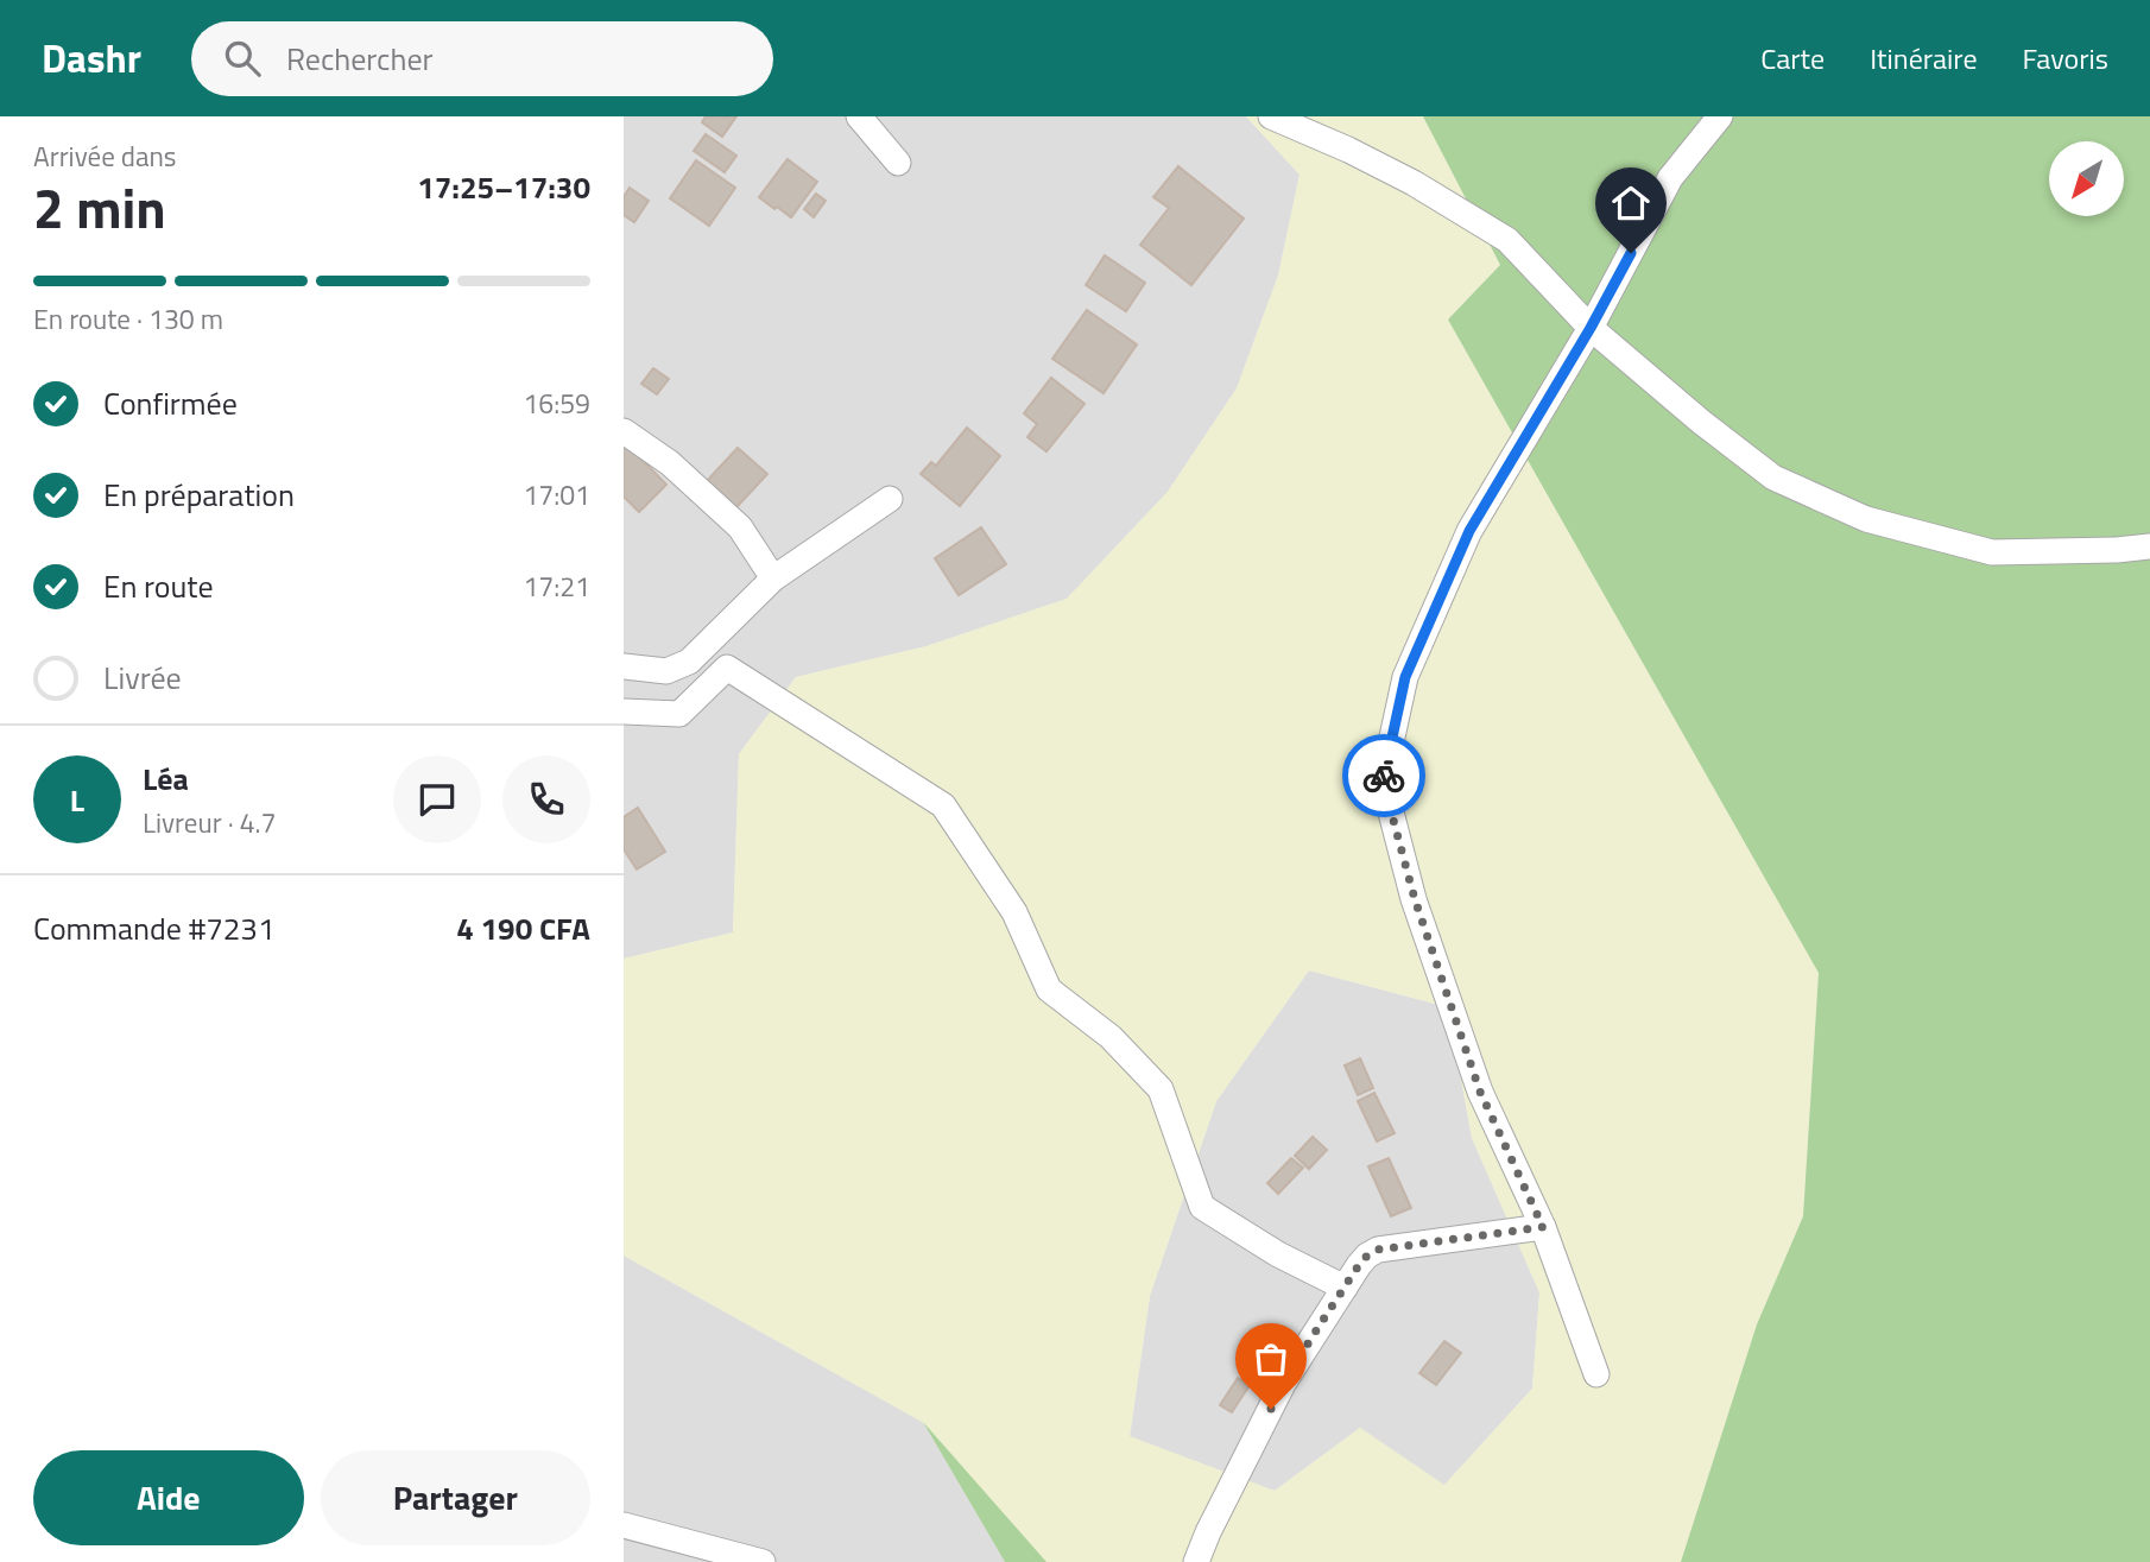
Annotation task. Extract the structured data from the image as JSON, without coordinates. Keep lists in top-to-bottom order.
{
  "north": "bottom left",
  "page": {
    "header": "Dashr",
    "search": "Rechercher",
    "nav": ["Carte", "Itinéraire", "Favoris"],
    "heading": ["2 min", "Arrivée dans", "17:25–17:30"],
    "panel": [
      "Léa",
      "Livreur · 4.7",
      "Commande #7231",
      "4 190 CFA"
    ],
    "bar": "En route · 130 m",
    "list": [
      ["Confirmée", "16:59"],
      ["En préparation", "17:01"],
      ["En route", "17:21"],
      "Livrée"
    ],
    "round": "L",
    "buttons": ["Aide", "Partager"]
  }
}
